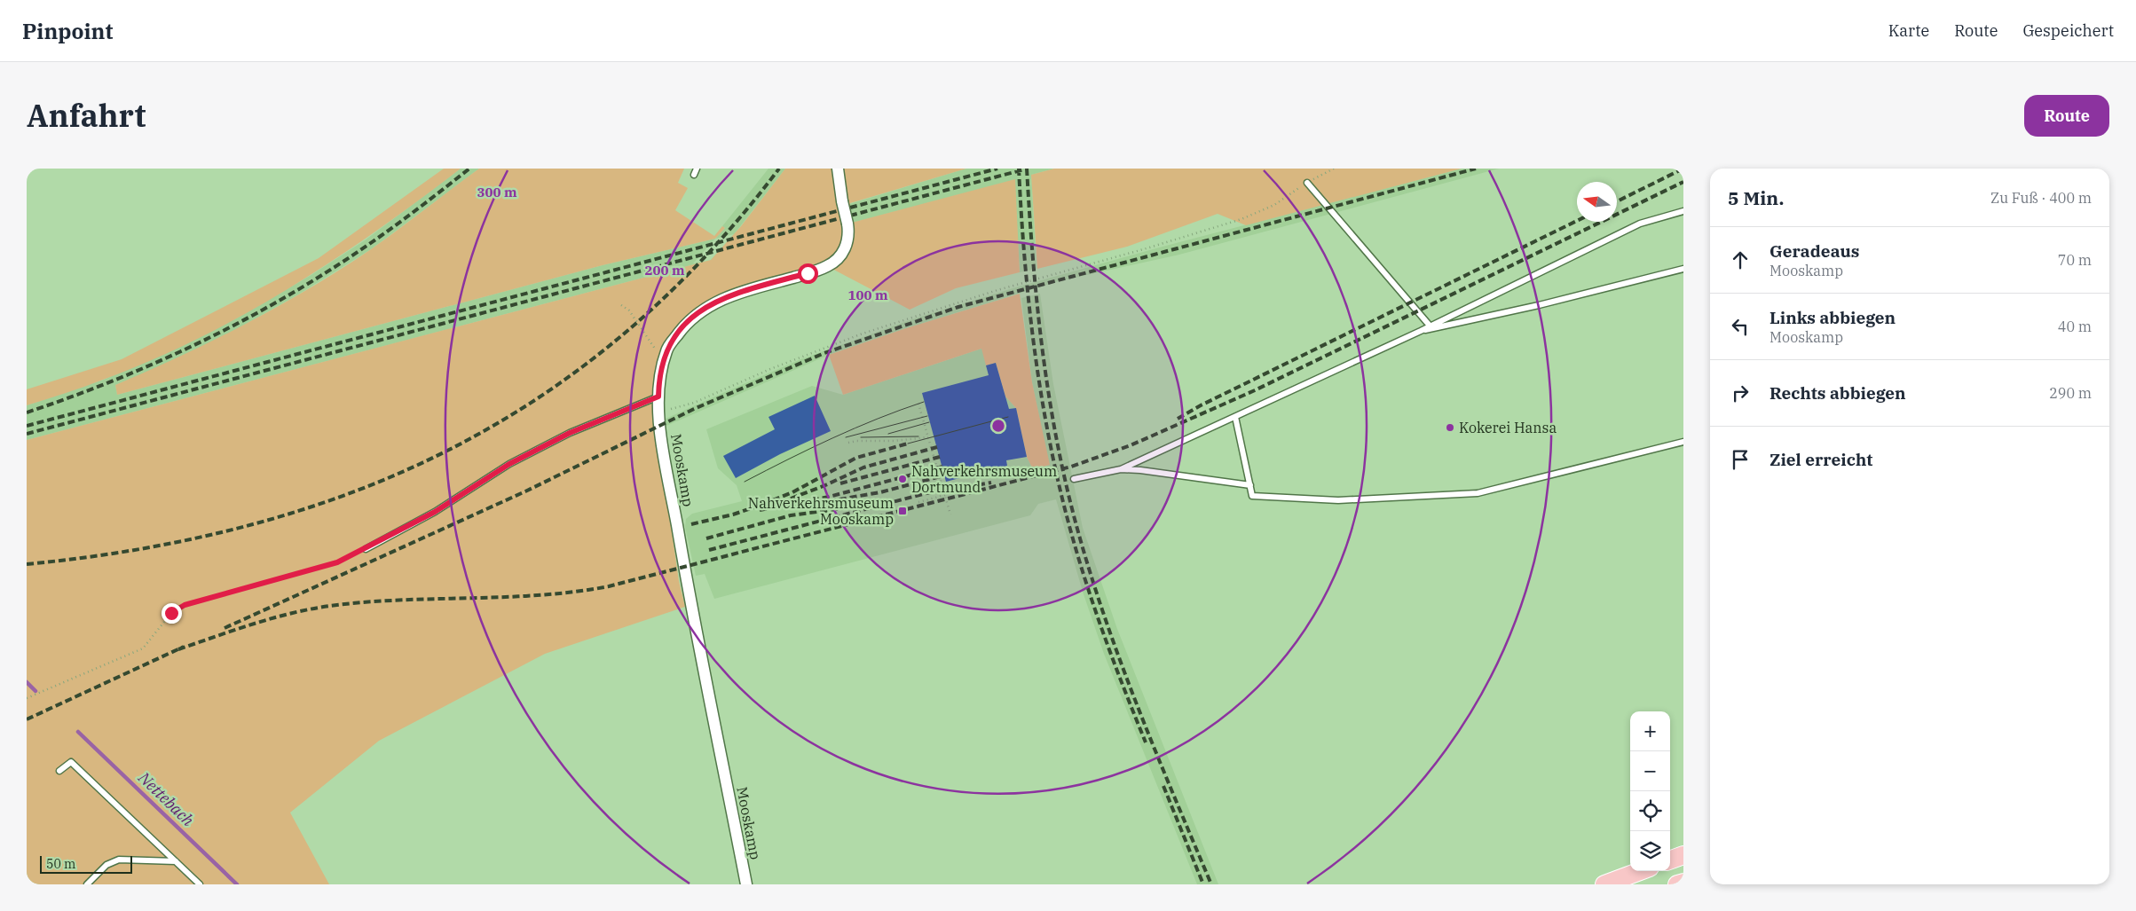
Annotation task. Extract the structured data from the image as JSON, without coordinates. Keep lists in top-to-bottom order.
{
  "streets": {
    "street": ["Mooskamp"]
  },
  "water": ["Nettebach"],
  "places": {
    "other": ["Kokerei Hansa", "Nahverkehrsmuseum Dortmund"],
    "transit": ["Nahverkehrsmuseum Mooskamp"]
  },
  "scale_bar": "50 m",
  "north": "left",
  "page": {
    "header": "Pinpoint",
    "nav": ["Karte", "Route", "Gespeichert"],
    "title": "Anfahrt",
    "buttons": "Route",
    "heading": ["5 Min.", "Zu Fuß · 400 m"],
    "list": [
      ["Geradeaus", "Mooskamp", "70 m"],
      ["Links abbiegen", "Mooskamp", "40 m"],
      ["Rechts abbiegen", "290 m"],
      "Ziel erreicht"
    ],
    "map_buttons": ["+", "−"],
    "scale": "50 m"
  },
  "rings": ["300 m", "200 m", "100 m"]
}
